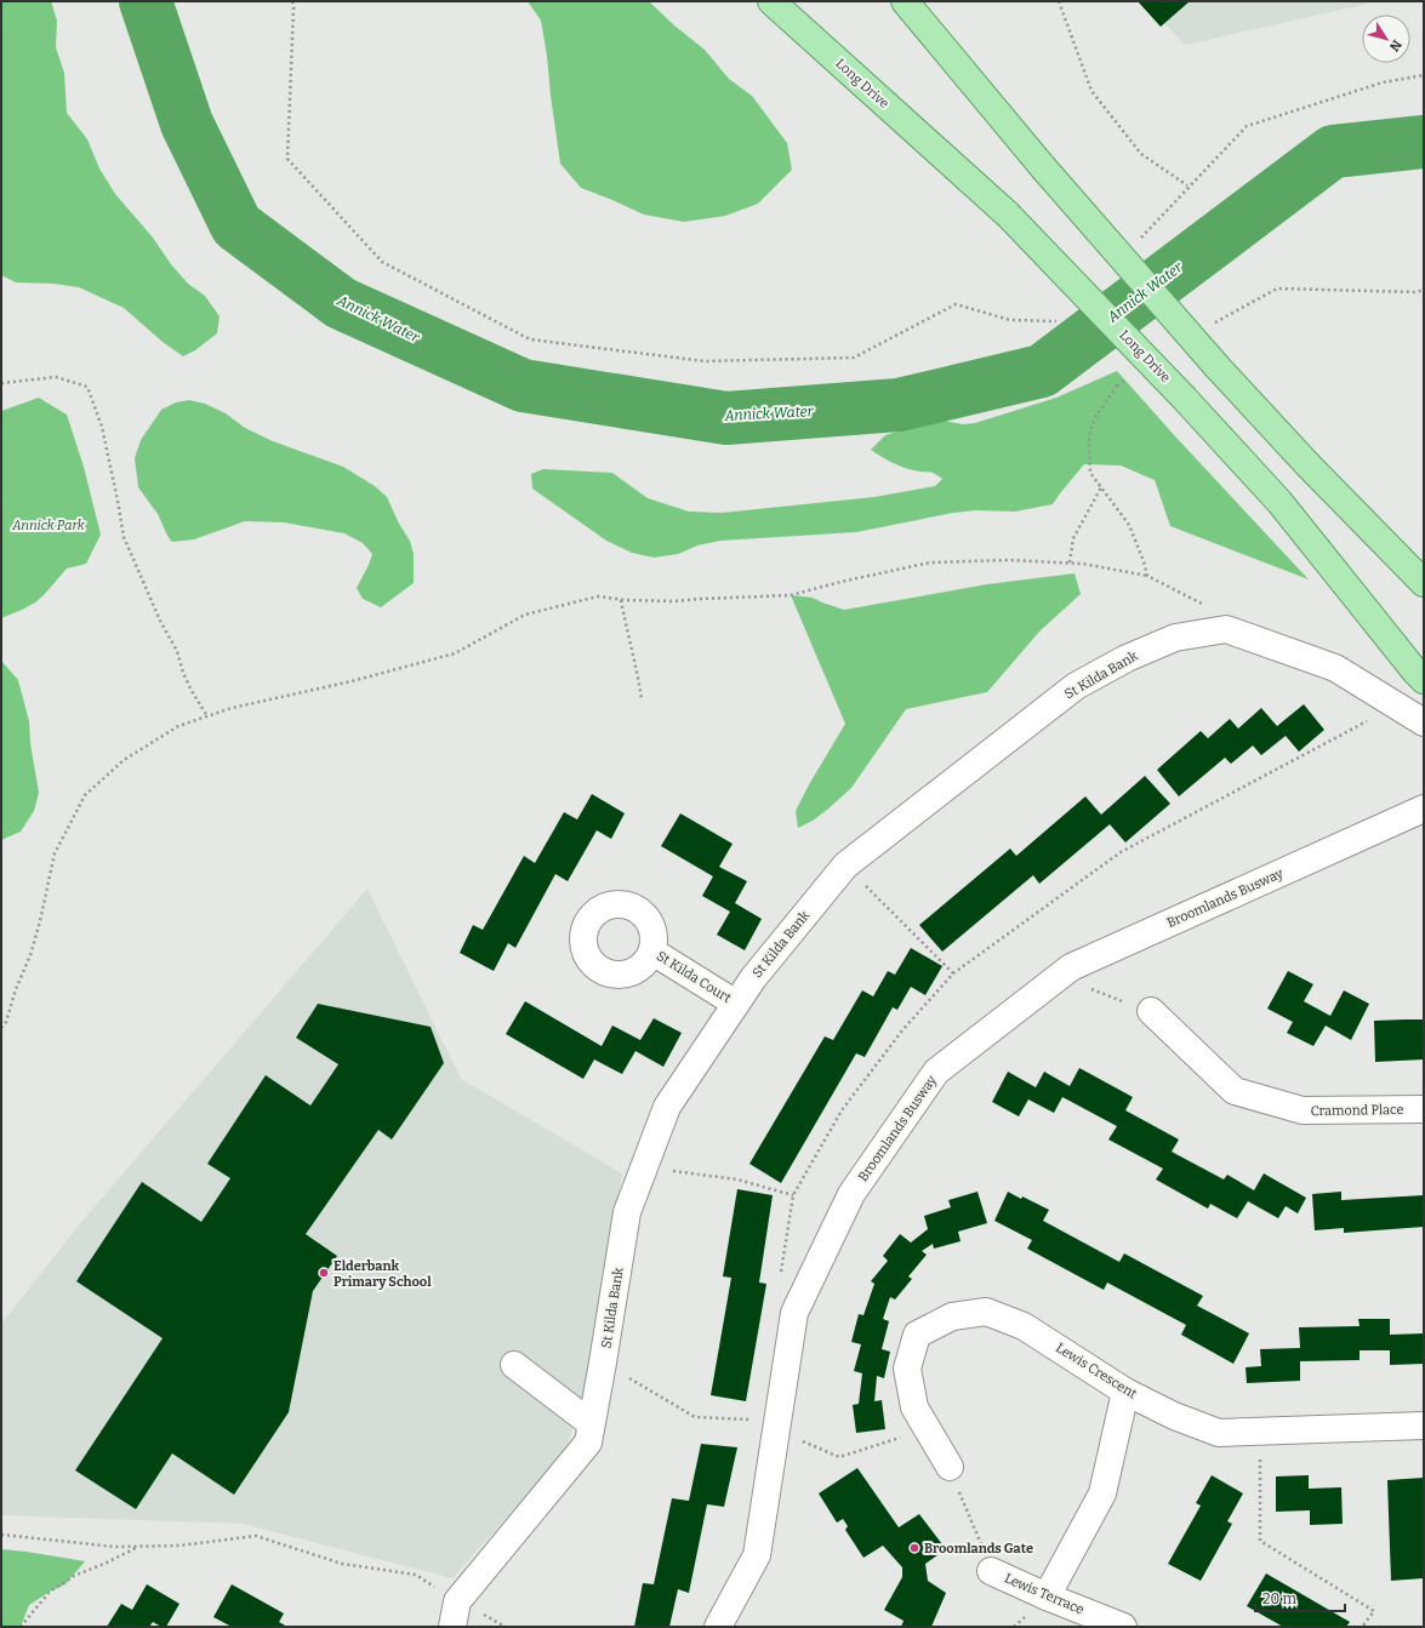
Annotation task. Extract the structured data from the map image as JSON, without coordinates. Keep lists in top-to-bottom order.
{
  "streets": {
    "main road": ["Long Drive"],
    "street": [
      "St Kilda Bank",
      "Broomlands Busway",
      "St Kilda Court",
      "Cramond Place",
      "Lewis Crescent",
      "Lewis Terrace"
    ]
  },
  "crossings": [
    ["St Kilda Bank", "St Kilda Court"]
  ],
  "water": ["Annick Water"],
  "parks": ["Annick Park"],
  "places": ["Elderbank Primary School", "Broomlands Gate"],
  "scale_bar": "20 m",
  "north": "bottom right"
}
